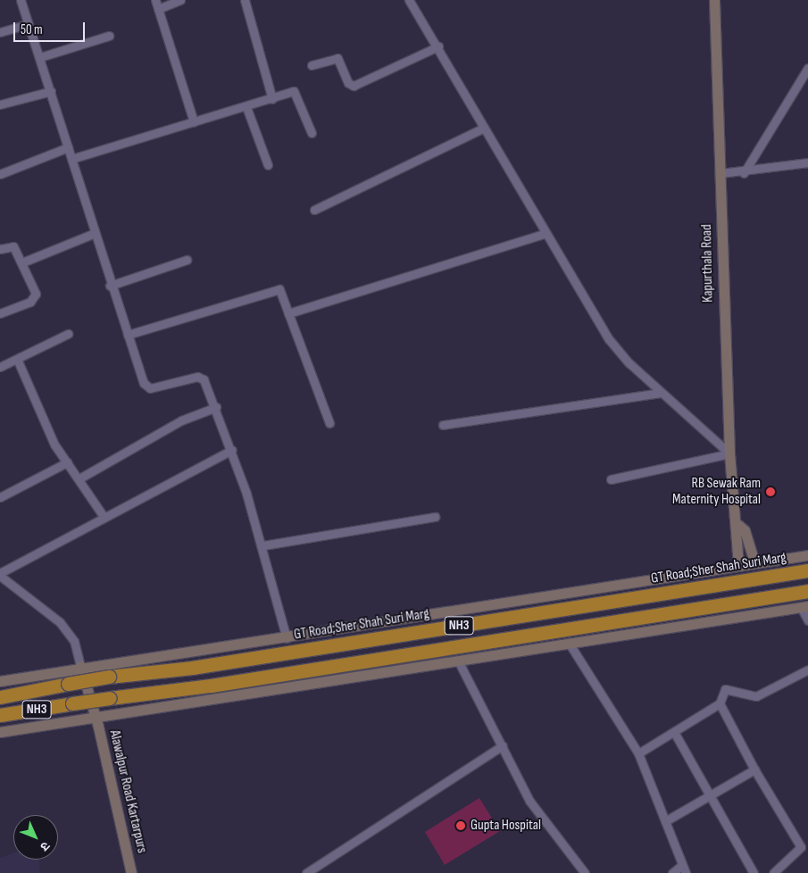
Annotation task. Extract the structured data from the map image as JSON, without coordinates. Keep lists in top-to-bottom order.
{
  "streets": {
    "highway": ["GT Road;Sher Shah Suri Marg", "NH3"],
    "main road": ["Kapurthala Road", "Alawalpur Road Kartarpurs"]
  },
  "places": ["RB Sewak Ram Maternity Hospital", "Gupta Hospital"],
  "scale_bar": "50 m",
  "north": "bottom right"
}
